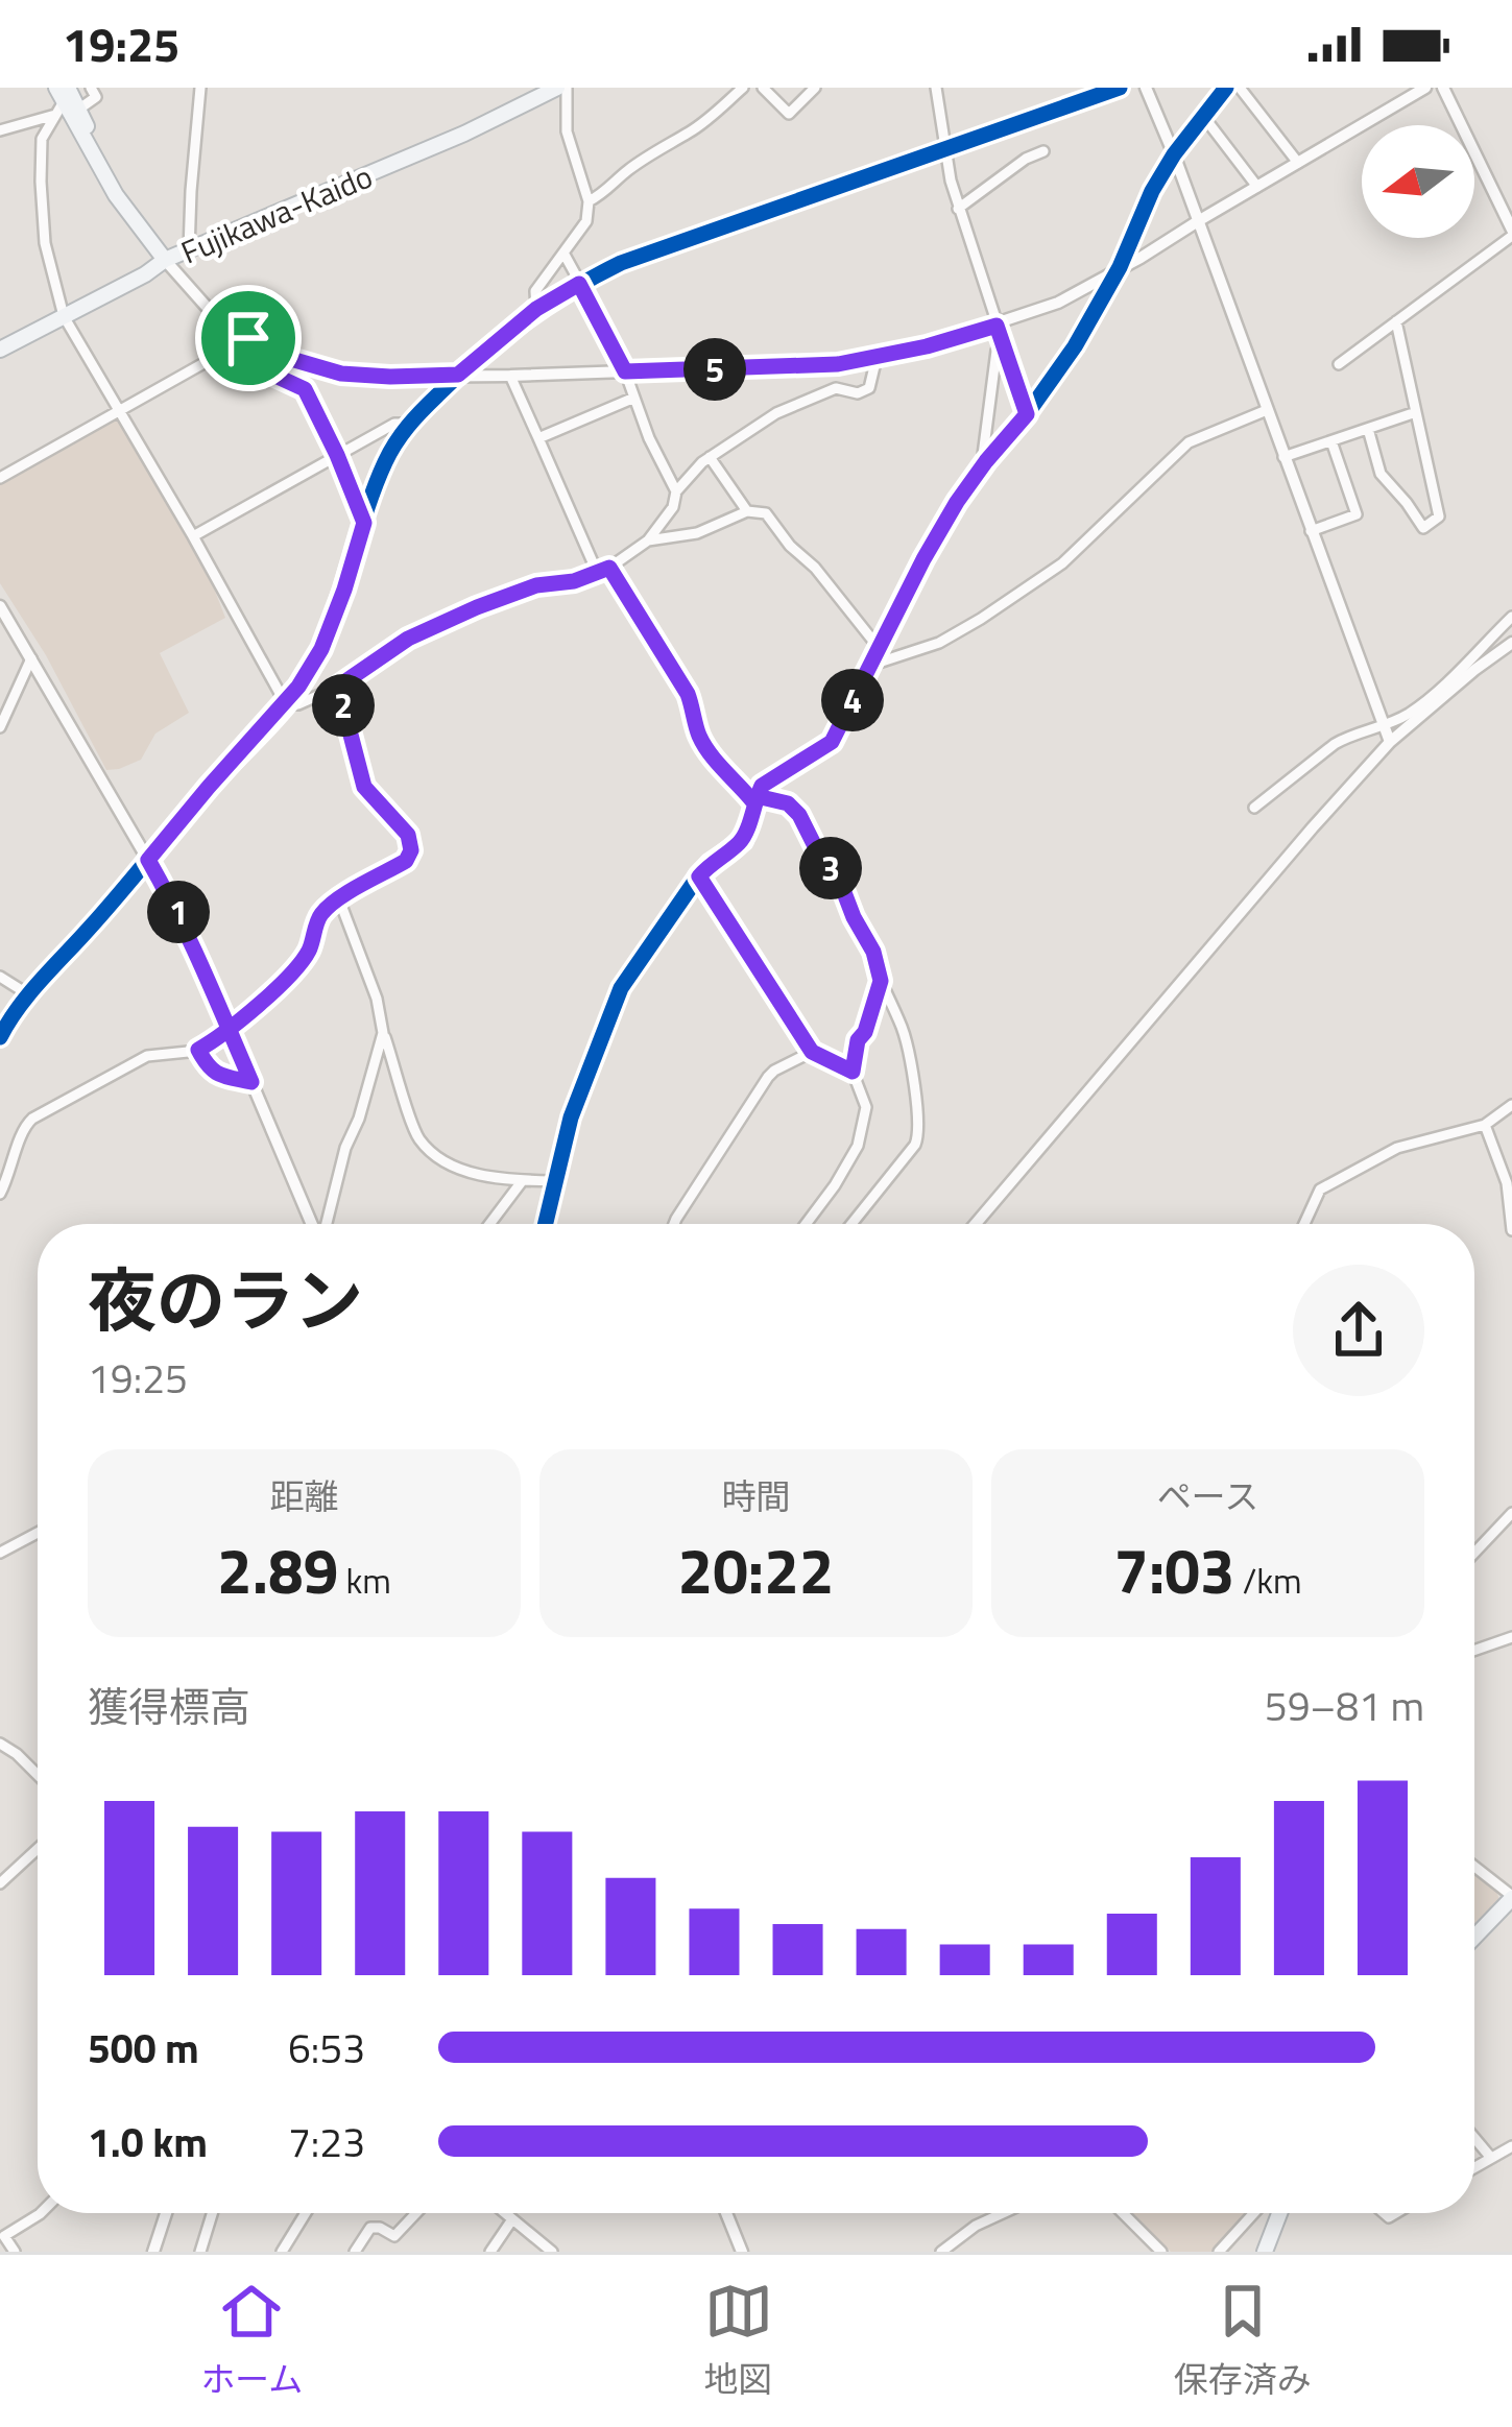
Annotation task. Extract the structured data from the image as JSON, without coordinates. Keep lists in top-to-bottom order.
{
  "streets": {
    "main road": ["Fujikawa-Kaido"]
  },
  "north": "left",
  "page": {
    "status": "19:25",
    "pins": [
      "5",
      "4",
      "2",
      "3",
      "1"
    ],
    "heading": ["夜のラン", "19:25"],
    "stats": [
      ["距離", "2.89 km"],
      ["時間", "20:22"],
      ["ペース", "7:03 /km"]
    ],
    "chart": ["獲得標高", "59–81 m"],
    "list": [
      {
        "name": "500 m",
        "note": "6:53"
      },
      {
        "name": "1.0 km",
        "note": "7:23"
      }
    ],
    "tabs": ["ホーム", "地図", "保存済み"]
  }
}
